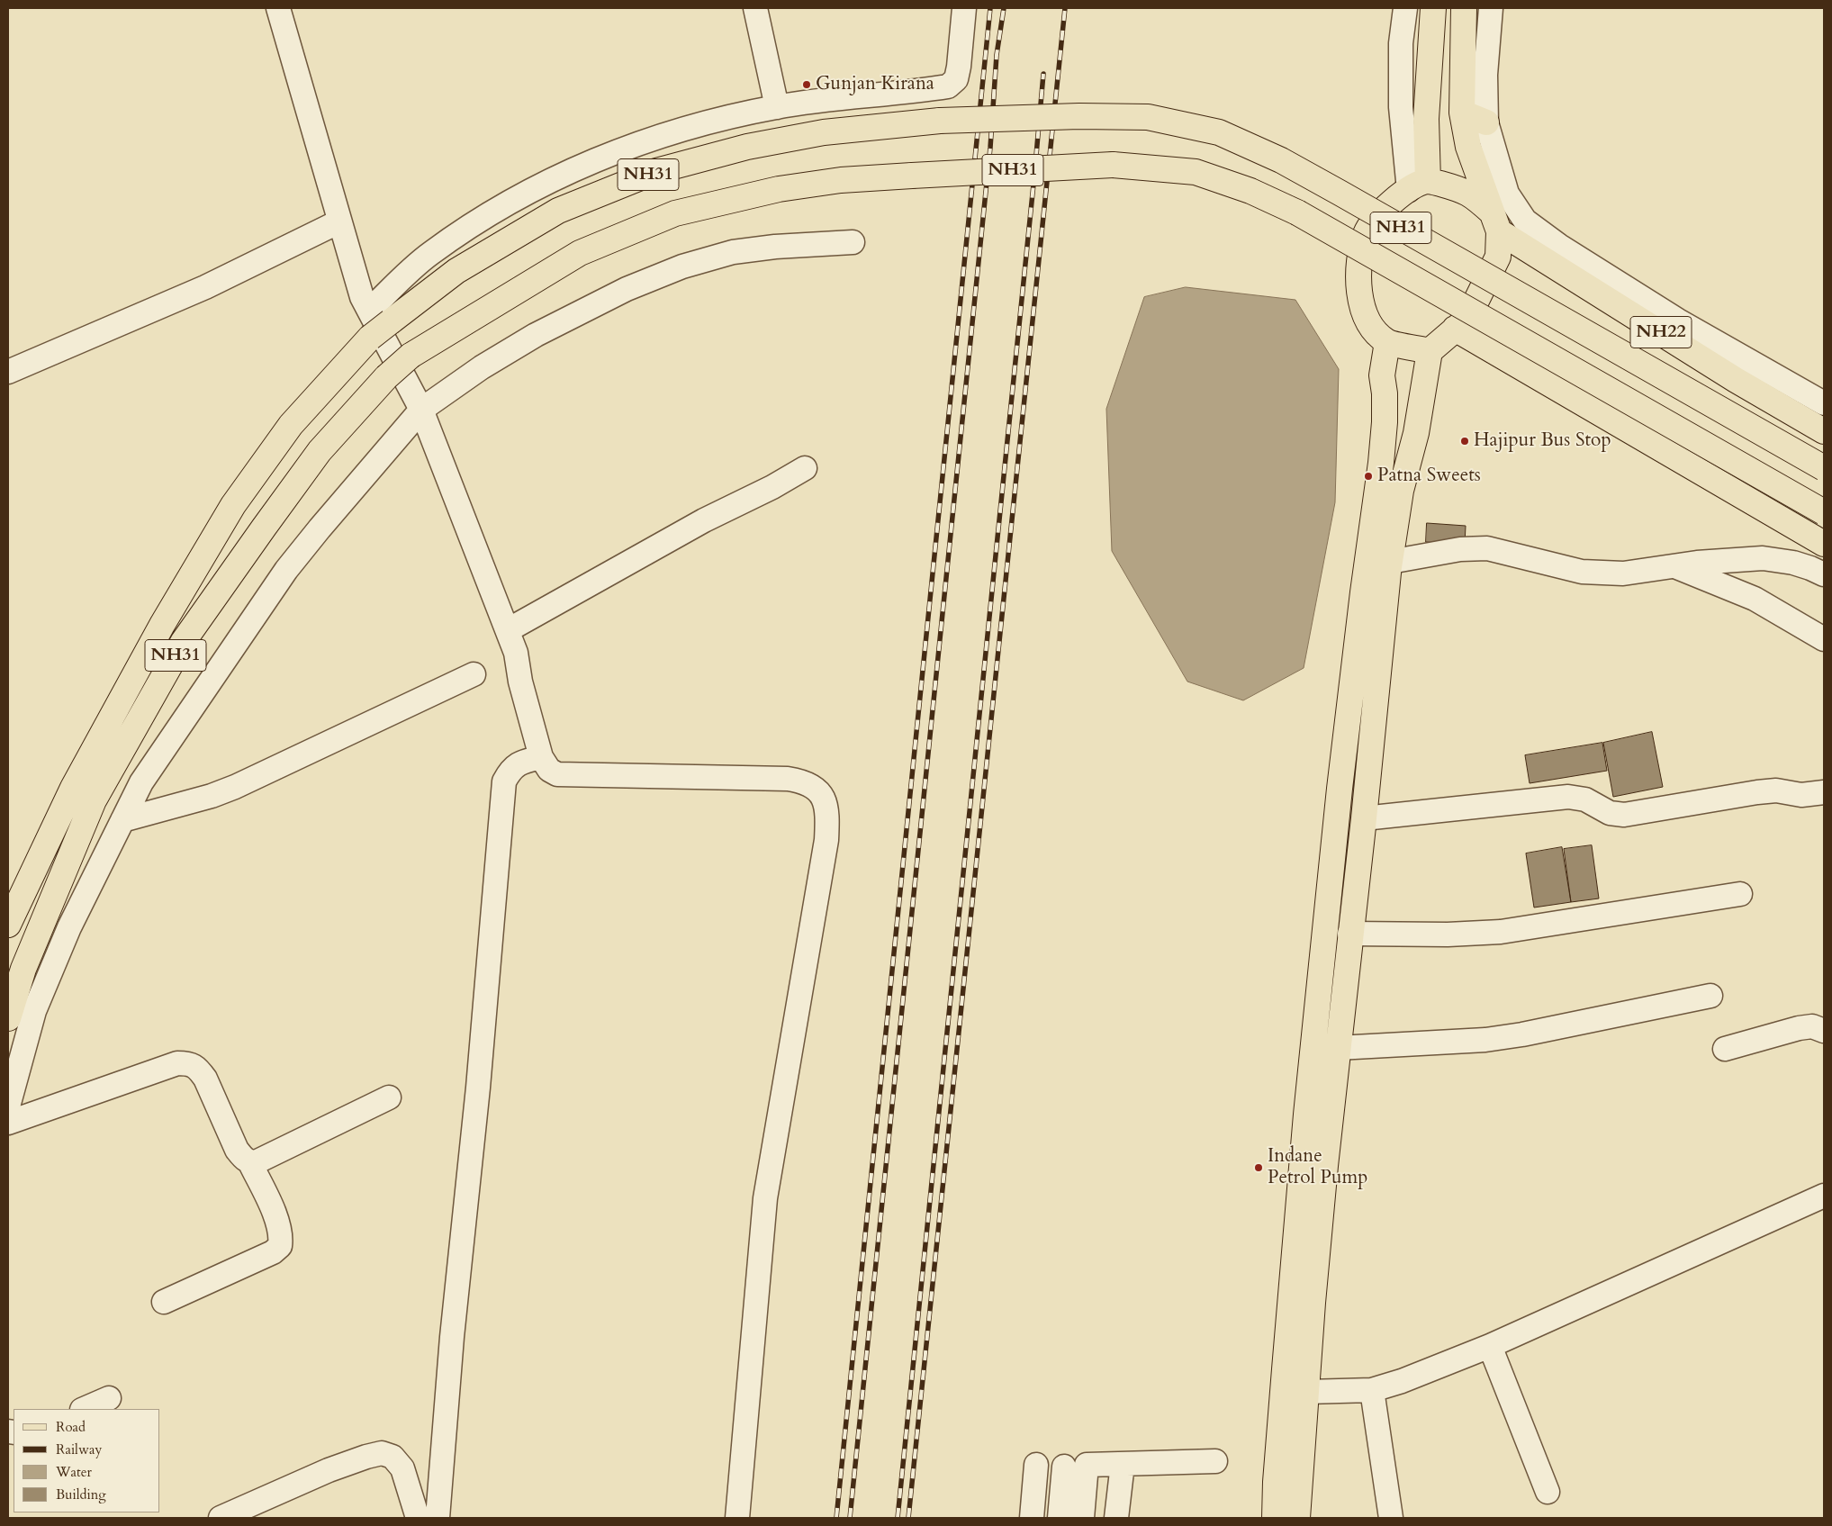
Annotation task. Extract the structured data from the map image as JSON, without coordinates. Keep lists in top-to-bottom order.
{
  "streets": {
    "main road": ["NH31", "NH22"]
  },
  "places": [
    "Gunjan Kirana",
    "Hajipur Bus Stop",
    "Patna Sweets",
    "Indane Petrol Pump"
  ],
  "legend": [
    "Road",
    "Railway",
    "Water",
    "Building"
  ]
}
